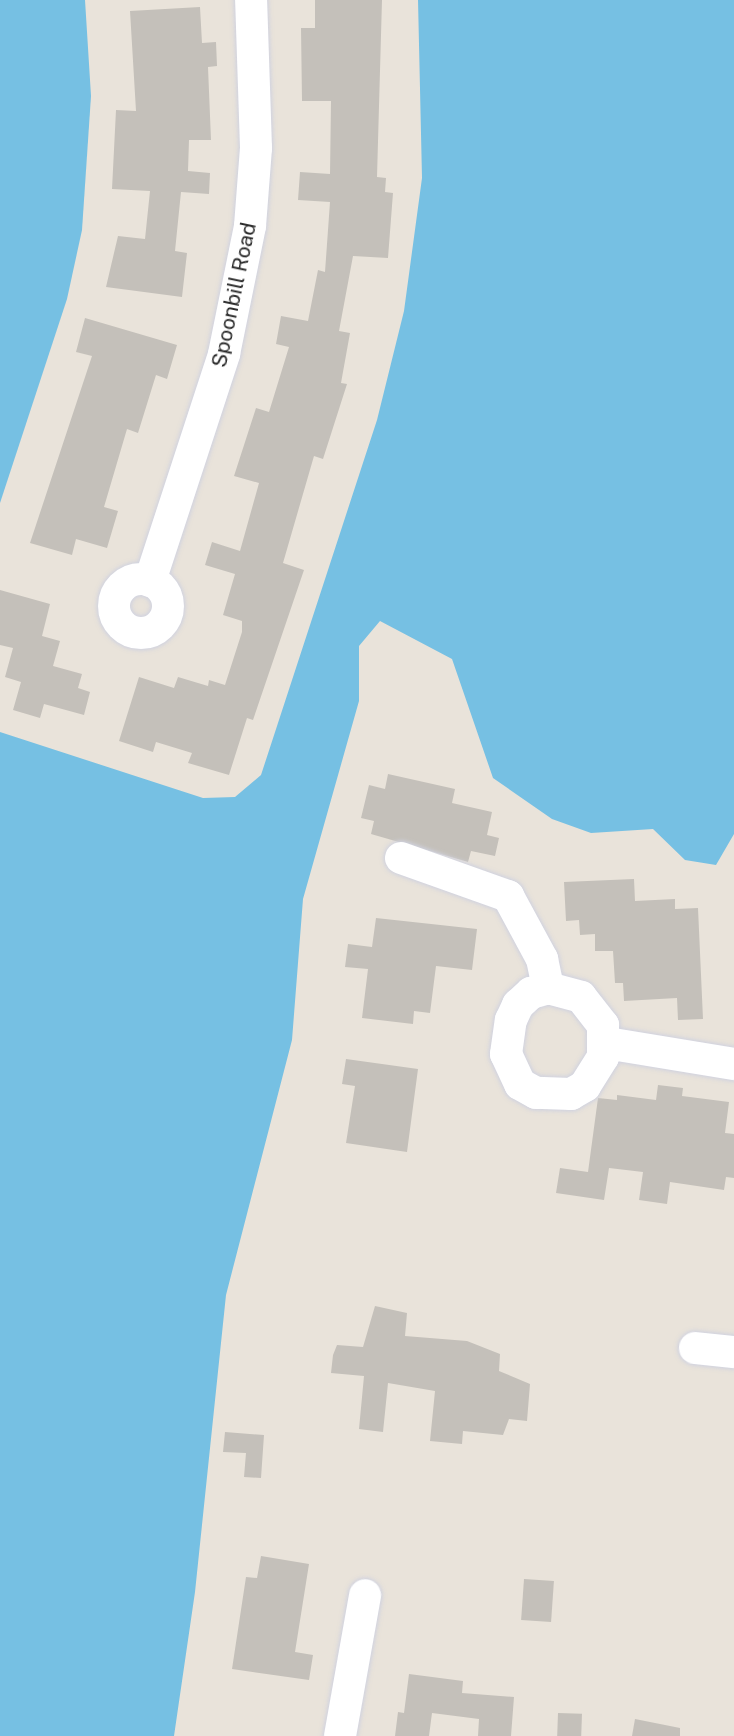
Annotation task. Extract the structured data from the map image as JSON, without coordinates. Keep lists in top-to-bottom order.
{
  "streets": {
    "street": ["Spoonbill Road"]
  }
}
